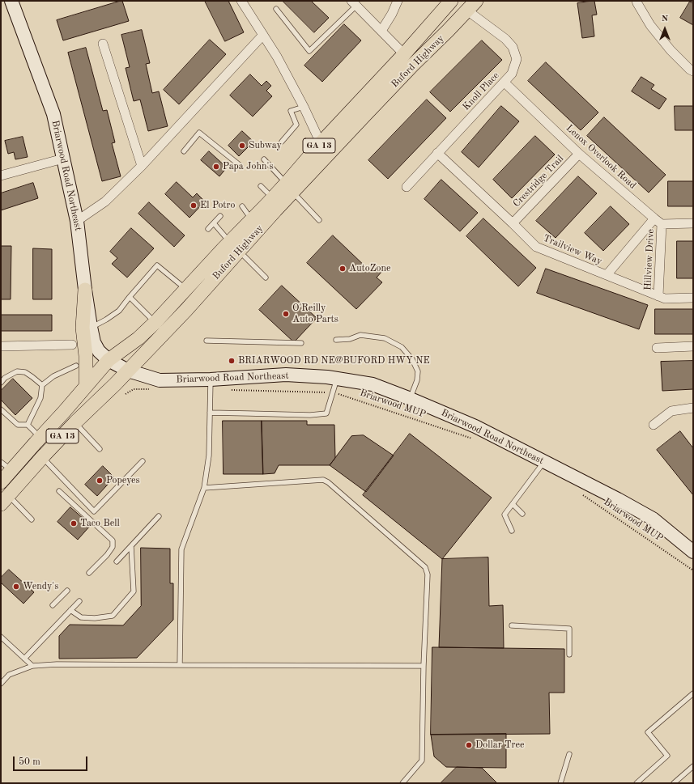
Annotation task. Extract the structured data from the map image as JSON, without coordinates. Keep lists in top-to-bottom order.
{
  "streets": {
    "main road": ["Buford Highway", "GA 13"],
    "street": [
      "Knoll Place",
      "Lenox Overlook Road",
      "Briarwood Road Northeast",
      "Crestridge Trail",
      "Trailview Way",
      "Hillview Drive"
    ],
    "path": ["Briarwood MUP"]
  },
  "crossings": [
    ["Buford Highway", "Knoll Place"],
    ["Buford Highway", "Briarwood Road Northeast"],
    ["Knoll Place", "Lenox Overlook Road"],
    ["Knoll Place", "Trailview Way"],
    ["Lenox Overlook Road", "Crestridge Trail"],
    ["Lenox Overlook Road", "Hillview Drive"],
    ["Crestridge Trail", "Trailview Way"],
    ["Trailview Way", "Hillview Drive"]
  ],
  "places": [
    "Subway",
    "Papa John's",
    "El Potro",
    "AutoZone",
    "O'Reilly Auto Parts",
    "BRIARWOOD RD NE@BUFORD HWY NE",
    "Popeyes",
    "Taco Bell",
    "Wendy's",
    "Dollar Tree"
  ],
  "scale_bar": "50 m",
  "north": "top"
}
